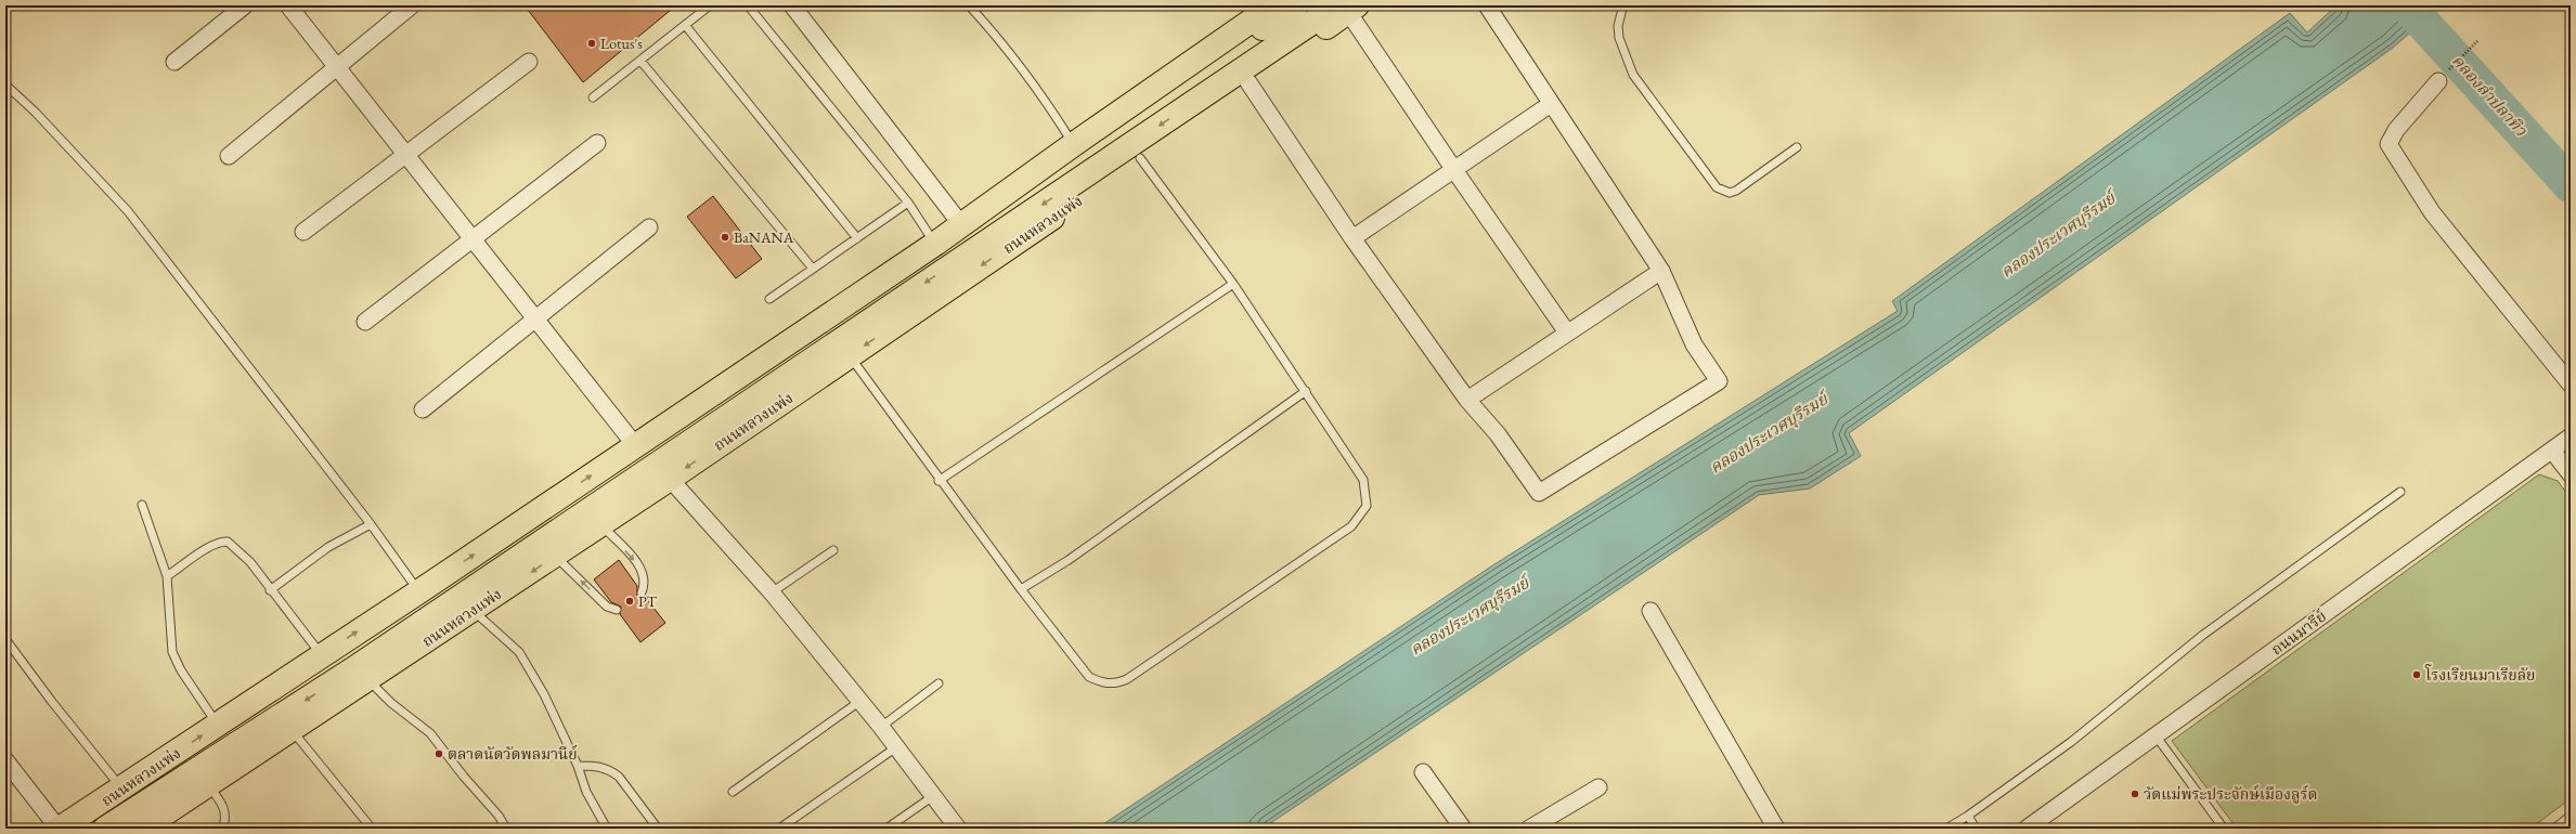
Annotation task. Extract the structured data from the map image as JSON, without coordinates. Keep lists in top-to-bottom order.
{
  "streets": {
    "main road": ["ถนนหลวงแพ่ง"],
    "street": ["ถนนมารีย์"]
  },
  "water": ["คลองลำปลาทิว", "คลองประเวศบุรีรมย์"],
  "places": [
    "Lotus's",
    "BaNANA",
    "PT",
    "โรงเรียนมาเรียลัย",
    "ตลาดนัดวัดพลมานีย์",
    "วัดแม่พระประจักษ์เมืองลูร์ด"
  ]
}
